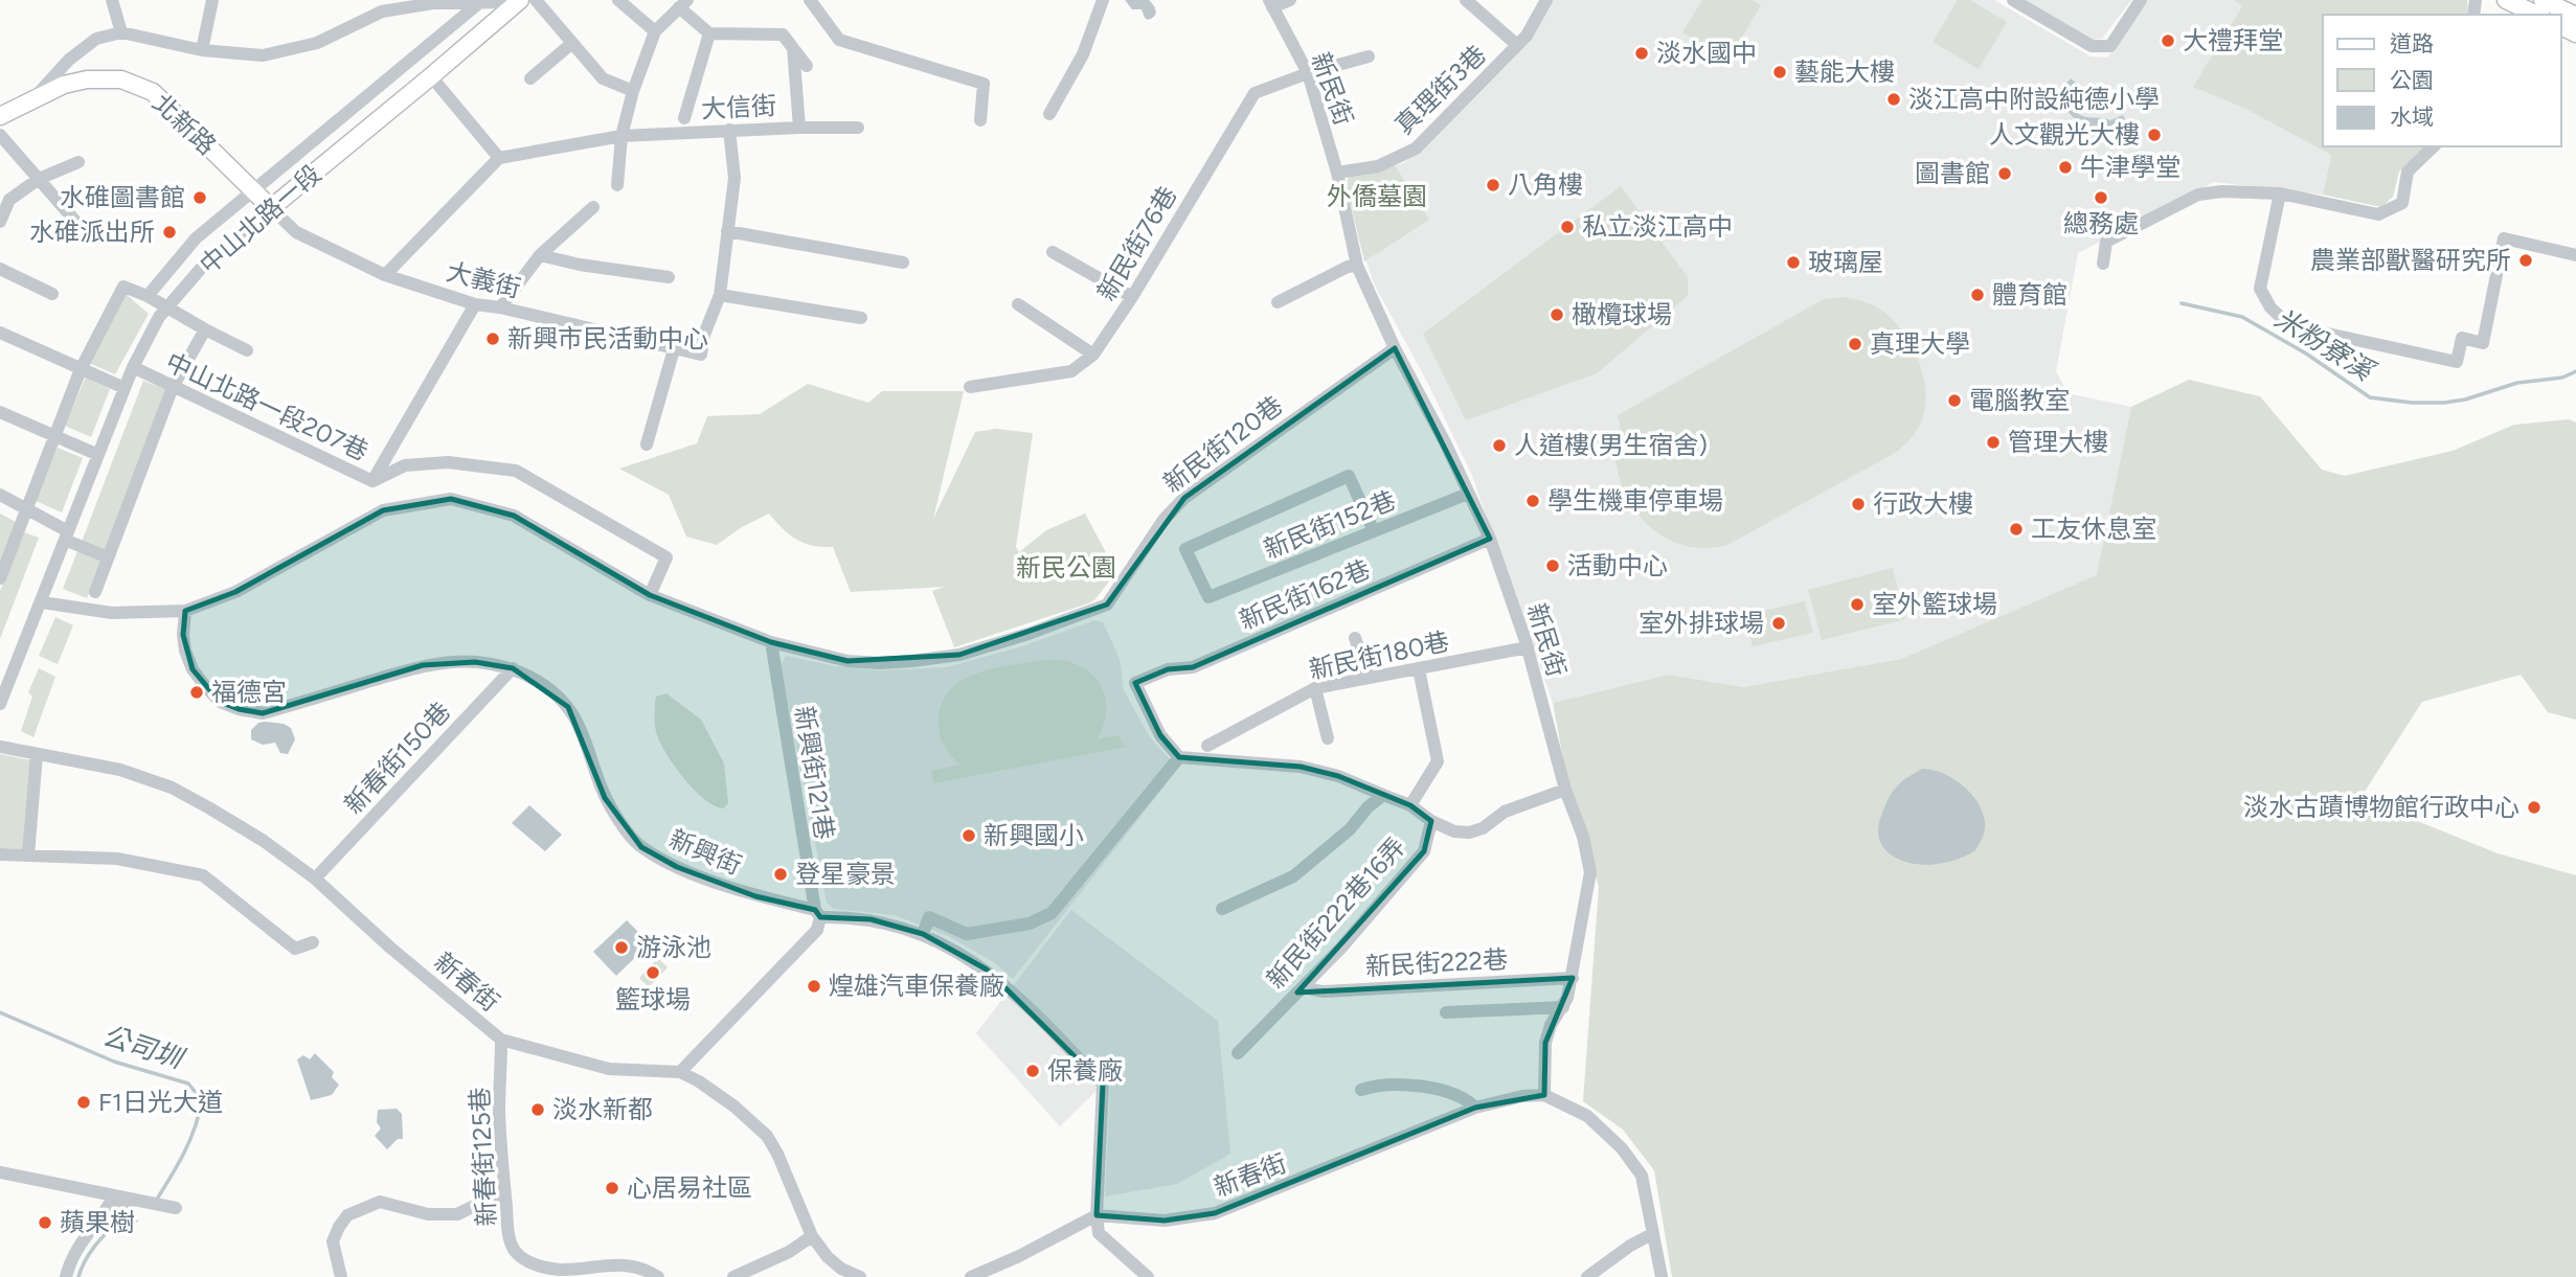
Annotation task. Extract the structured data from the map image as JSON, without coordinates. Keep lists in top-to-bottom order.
{
  "streets": {
    "main road": ["北新路", "中山北路一段"],
    "street": [
      "新民街",
      "真理街3巷",
      "大信街",
      "新民街76巷",
      "大義街",
      "中山北路一段207巷",
      "新民街120巷",
      "新民街152巷",
      "新民街162巷",
      "新民街180巷",
      "新春街150巷",
      "新興街121巷",
      "新興街",
      "新民街222巷16弄",
      "新民街222巷",
      "新春街",
      "新春街125巷"
    ]
  },
  "crossings": [
    ["新民街", "真理街3巷"],
    ["新民街", "新民街76巷"],
    ["新民街", "新民街120巷"],
    ["新民街", "新民街152巷"],
    ["新民街", "新民街162巷"],
    ["新民街", "新民街180巷"],
    ["新民街", "新民街222巷"],
    ["新民街", "新春街"],
    ["北新路", "中山北路一段"],
    ["北新路", "大義街"],
    ["中山北路一段", "大義街"],
    ["中山北路一段", "中山北路一段207巷"],
    ["新民街120巷", "新興街121巷"],
    ["新春街150巷", "新興街"],
    ["新春街150巷", "新春街"],
    ["新興街121巷", "新興街"],
    ["新興街", "新春街"],
    ["新民街222巷16弄", "新民街222巷"],
    ["新春街", "新春街125巷"]
  ],
  "water": ["米粉寮溪", "公司圳"],
  "parks": ["外僑墓園", "新民公園"],
  "places": [
    "大禮拜堂",
    "淡水國中",
    "藝能大樓",
    "淡江高中附設純德小學",
    "人文觀光大樓",
    "牛津學堂",
    "圖書館",
    "八角樓",
    "水碓圖書館",
    "總務處",
    "私立淡江高中",
    "水碓派出所",
    "農業部獸醫研究所",
    "玻璃屋",
    "體育館",
    "橄欖球場",
    "新興市民活動中心",
    "真理大學",
    "電腦教室",
    "管理大樓",
    "人道樓(男生宿舍)",
    "學生機車停車場",
    "行政大樓",
    "工友休息室",
    "活動中心",
    "室外籃球場",
    "室外排球場",
    "福德宮",
    "淡水古蹟博物館行政中心",
    "新興國小",
    "登星豪景",
    "游泳池",
    "籃球場",
    "煌雄汽車保養廠",
    "保養廠",
    "F1日光大道",
    "淡水新都",
    "心居易社區",
    "蘋果樹"
  ],
  "legend": ["道路", "公園", "水域"]
}
